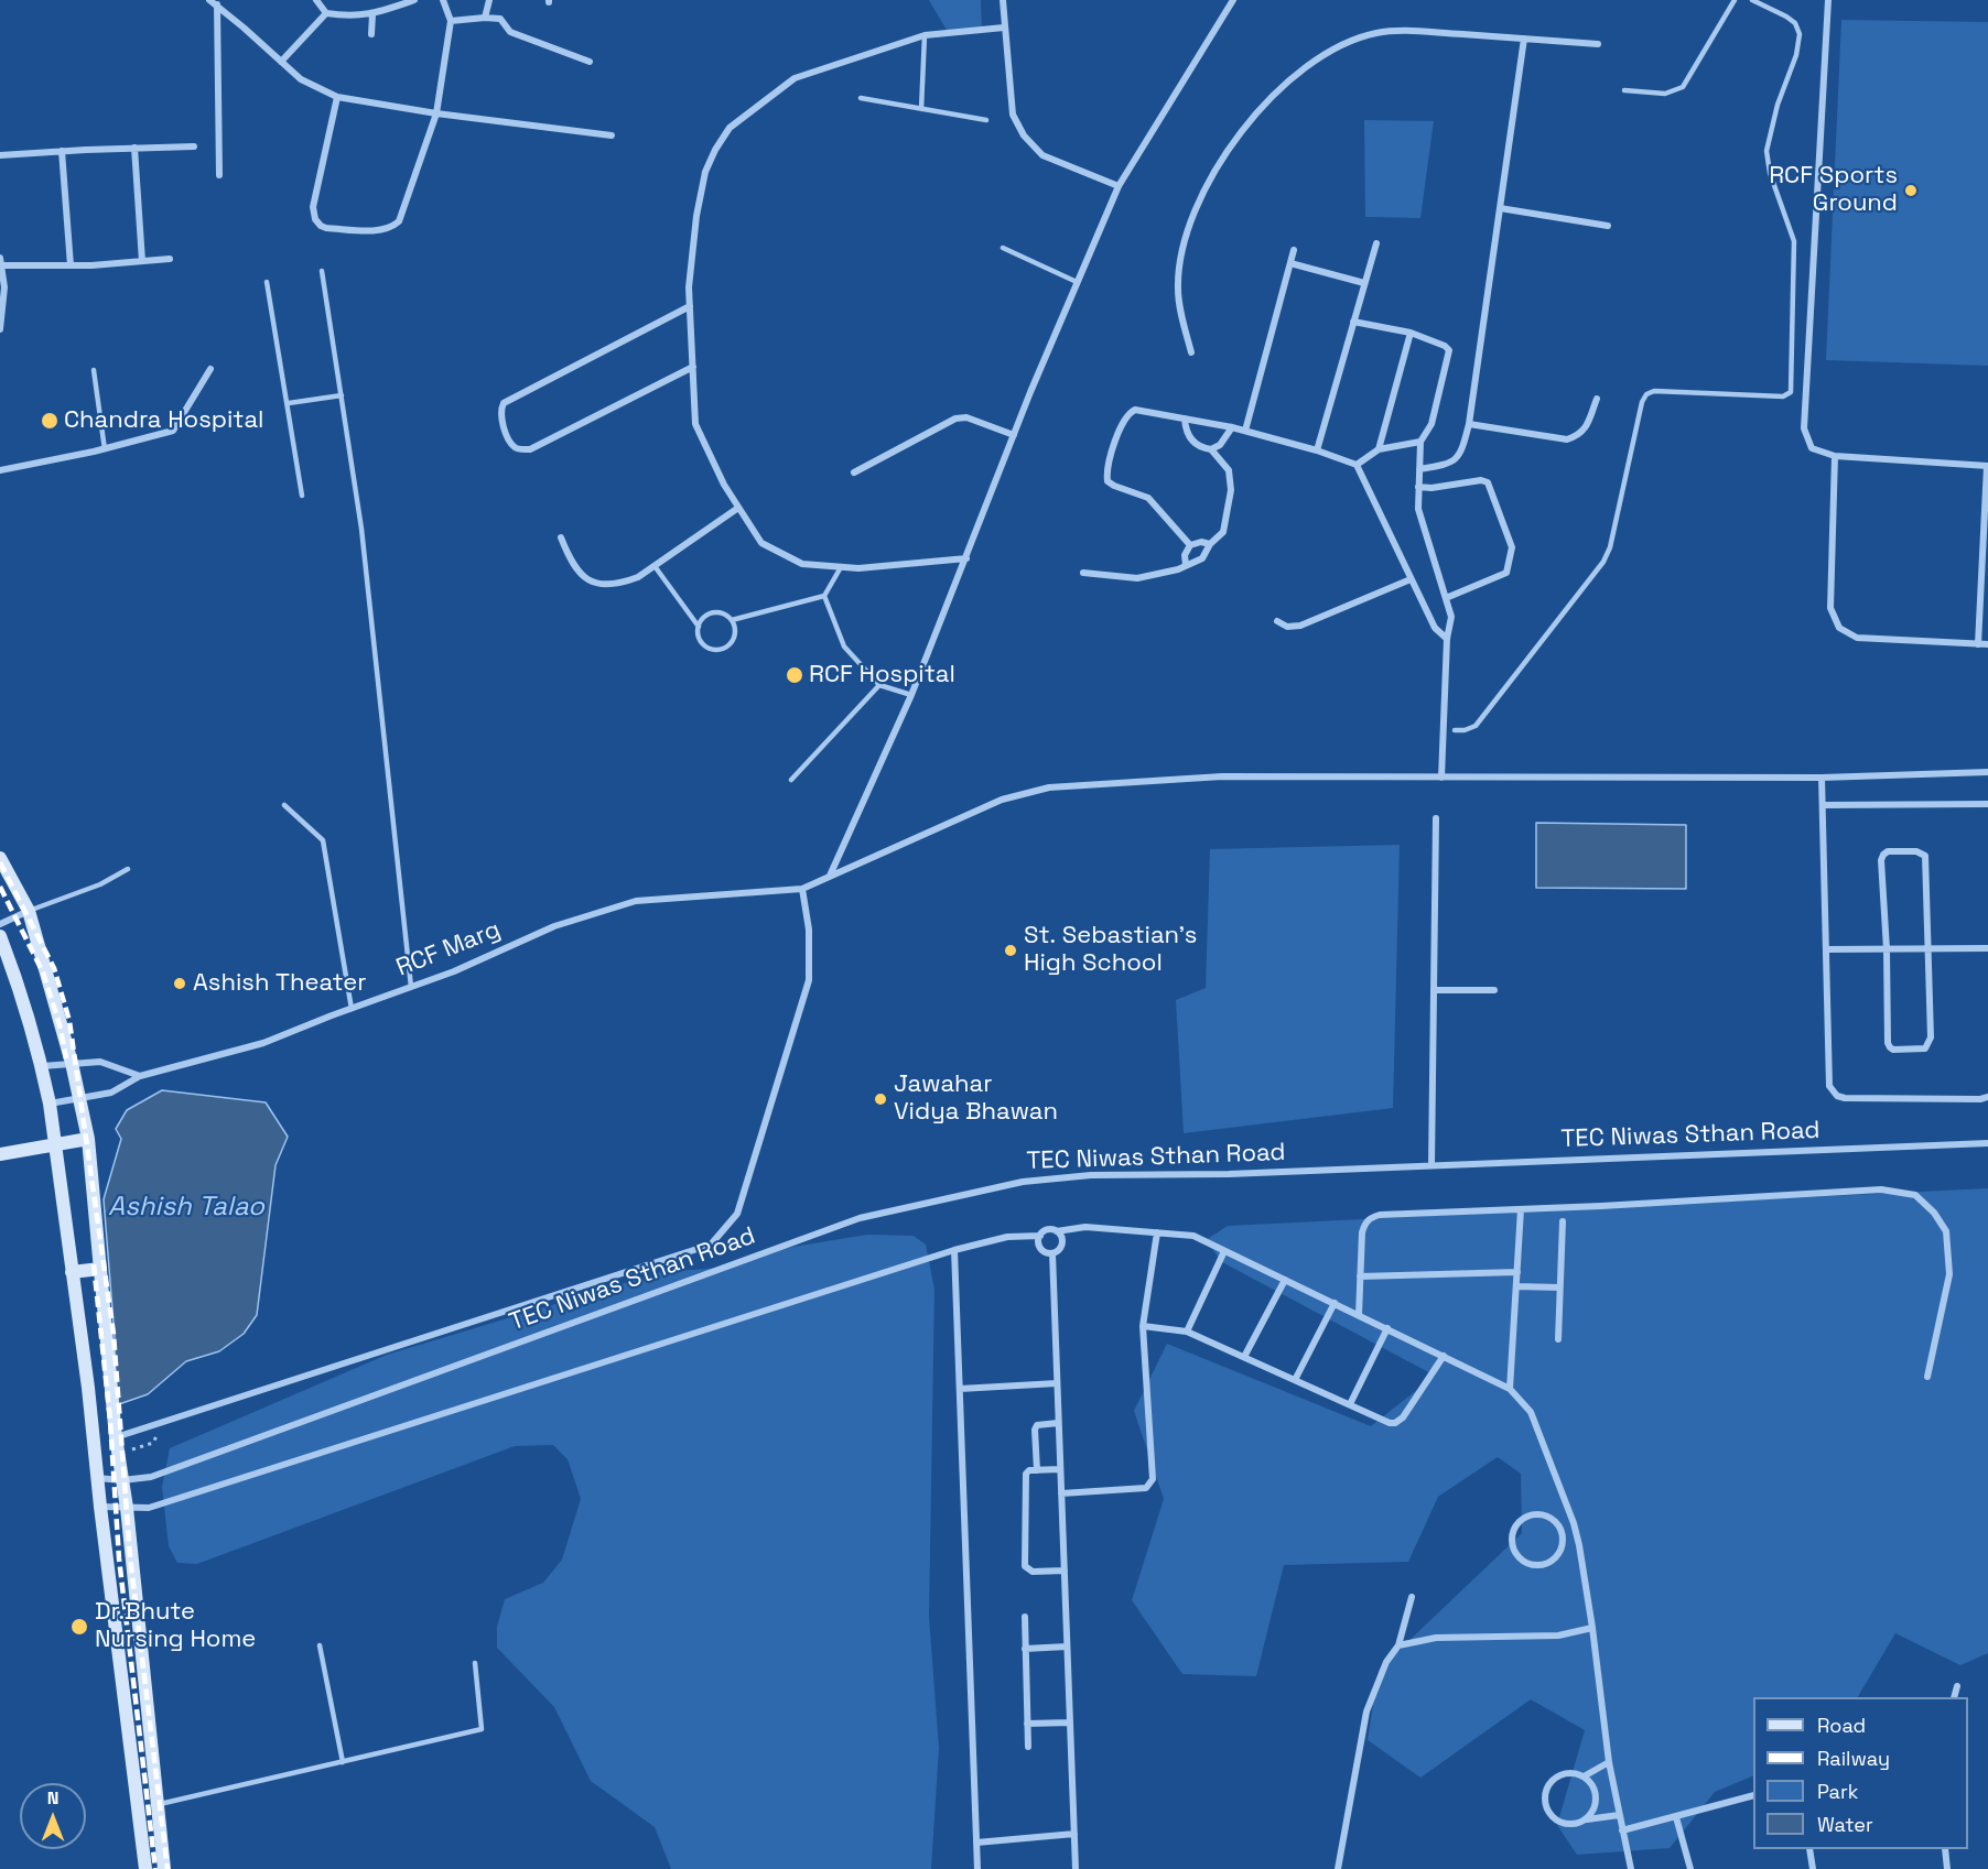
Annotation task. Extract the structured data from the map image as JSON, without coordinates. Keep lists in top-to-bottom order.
{
  "streets": {
    "street": ["RCF Marg", "TEC Niwas Sthan Road"]
  },
  "water": ["Ashish Talao"],
  "places": [
    "RCF Sports Ground",
    "Chandra Hospital",
    "RCF Hospital",
    "St. Sebastian's High School",
    "Ashish Theater",
    "Jawahar Vidya Bhawan",
    "Dr.Bhute Nursing Home"
  ],
  "legend": [
    "Road",
    "Railway",
    "Park",
    "Water"
  ],
  "north": "top"
}
